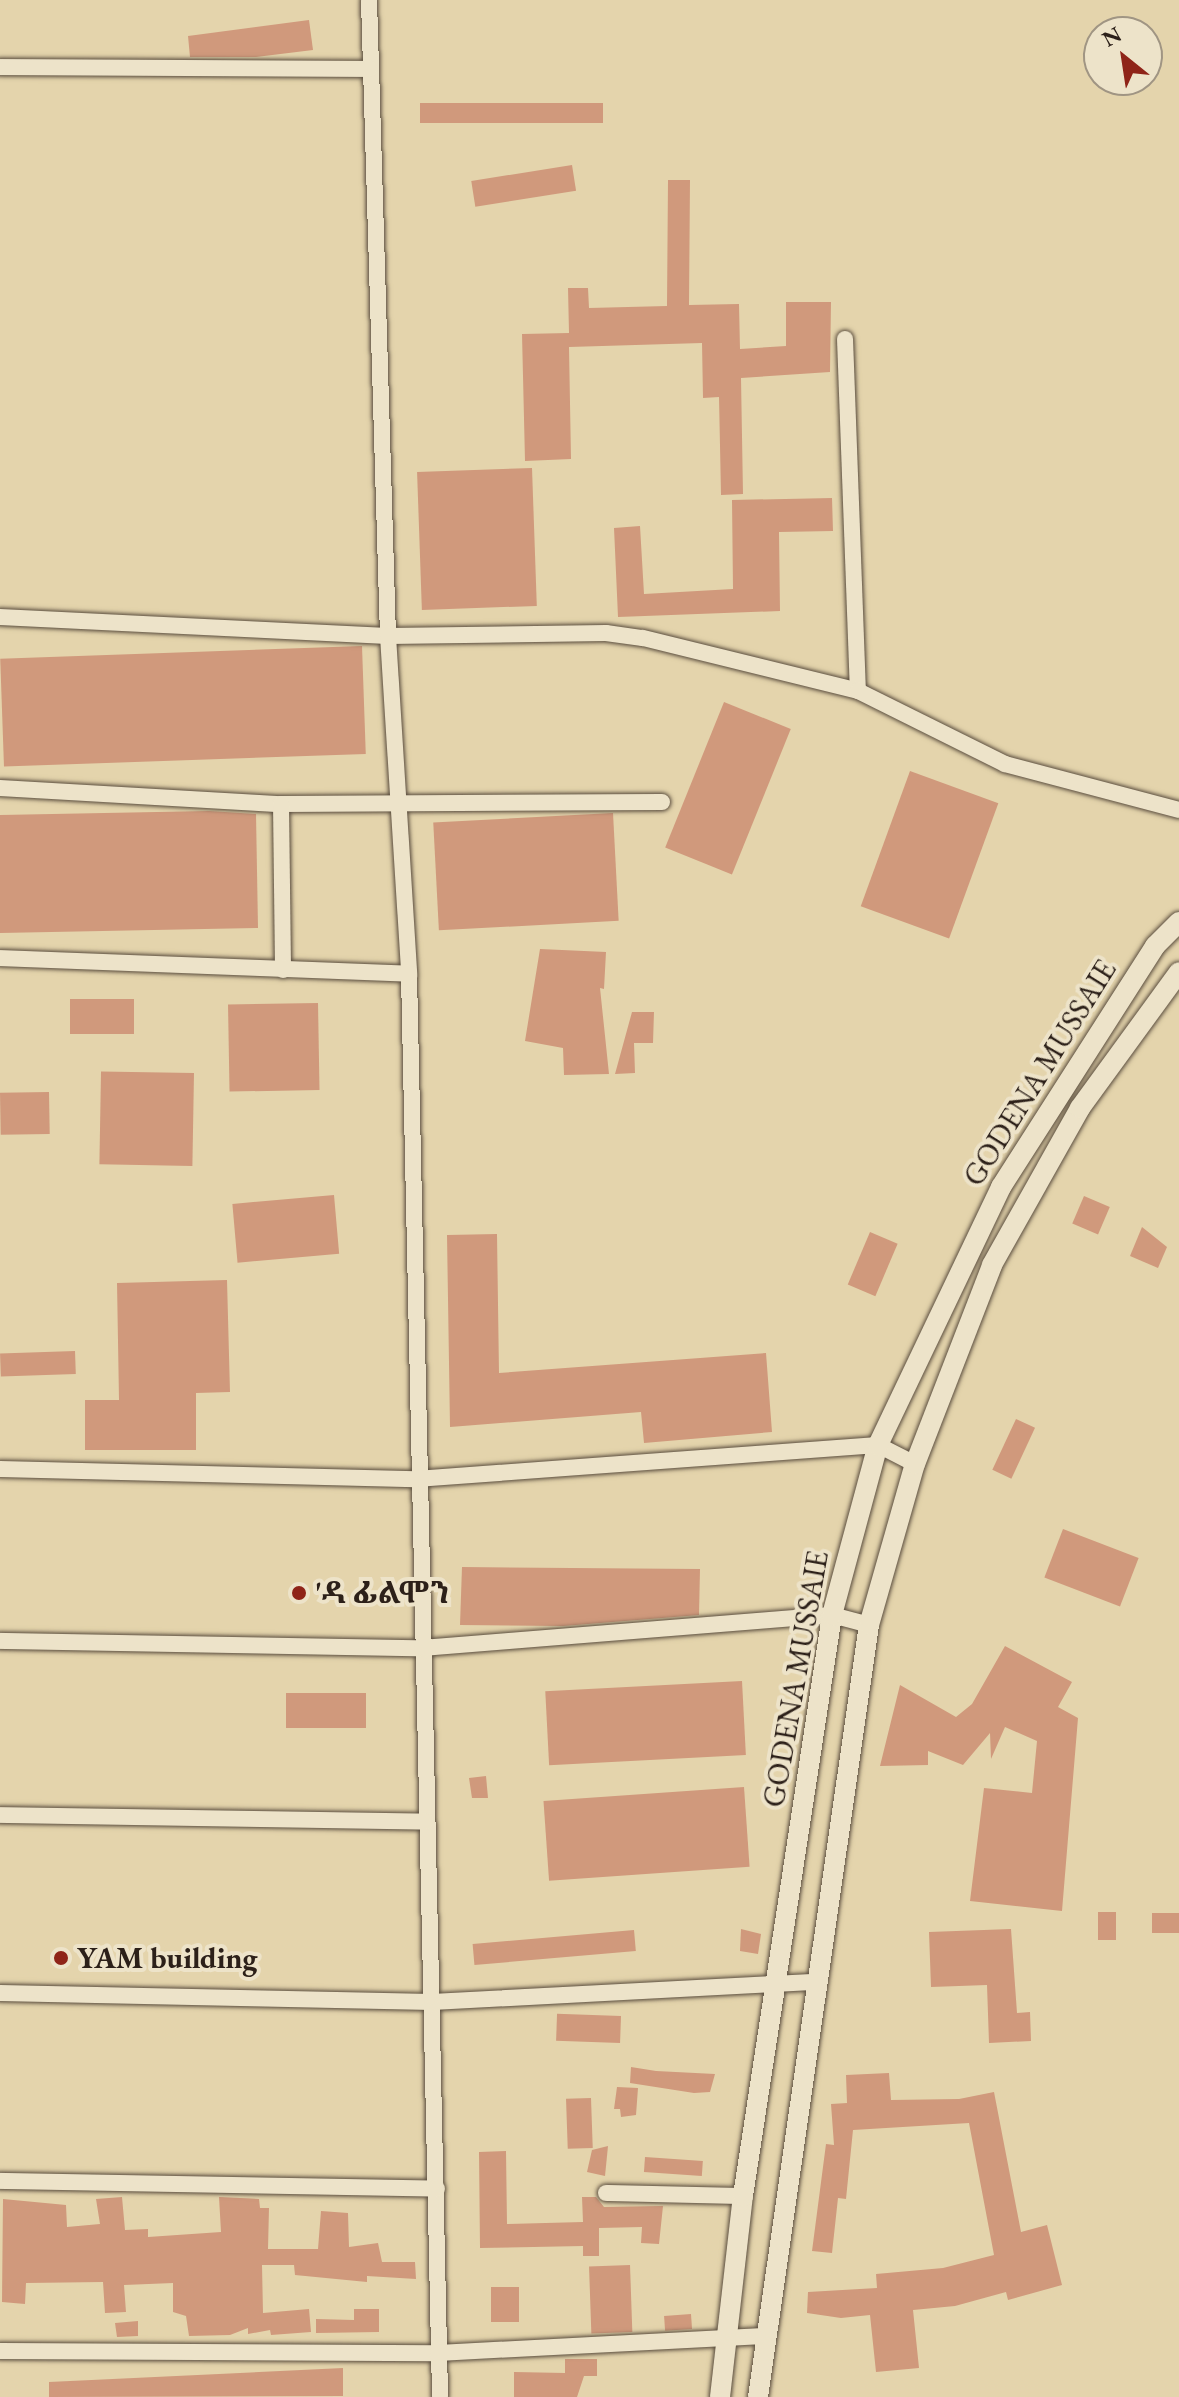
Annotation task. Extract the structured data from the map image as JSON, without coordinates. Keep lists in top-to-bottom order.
{
  "streets": {
    "street": ["GODENA MUSSAIE"]
  },
  "places": ["'ዳ ፊልሞን", "YAM building"],
  "north": "top left"
}
